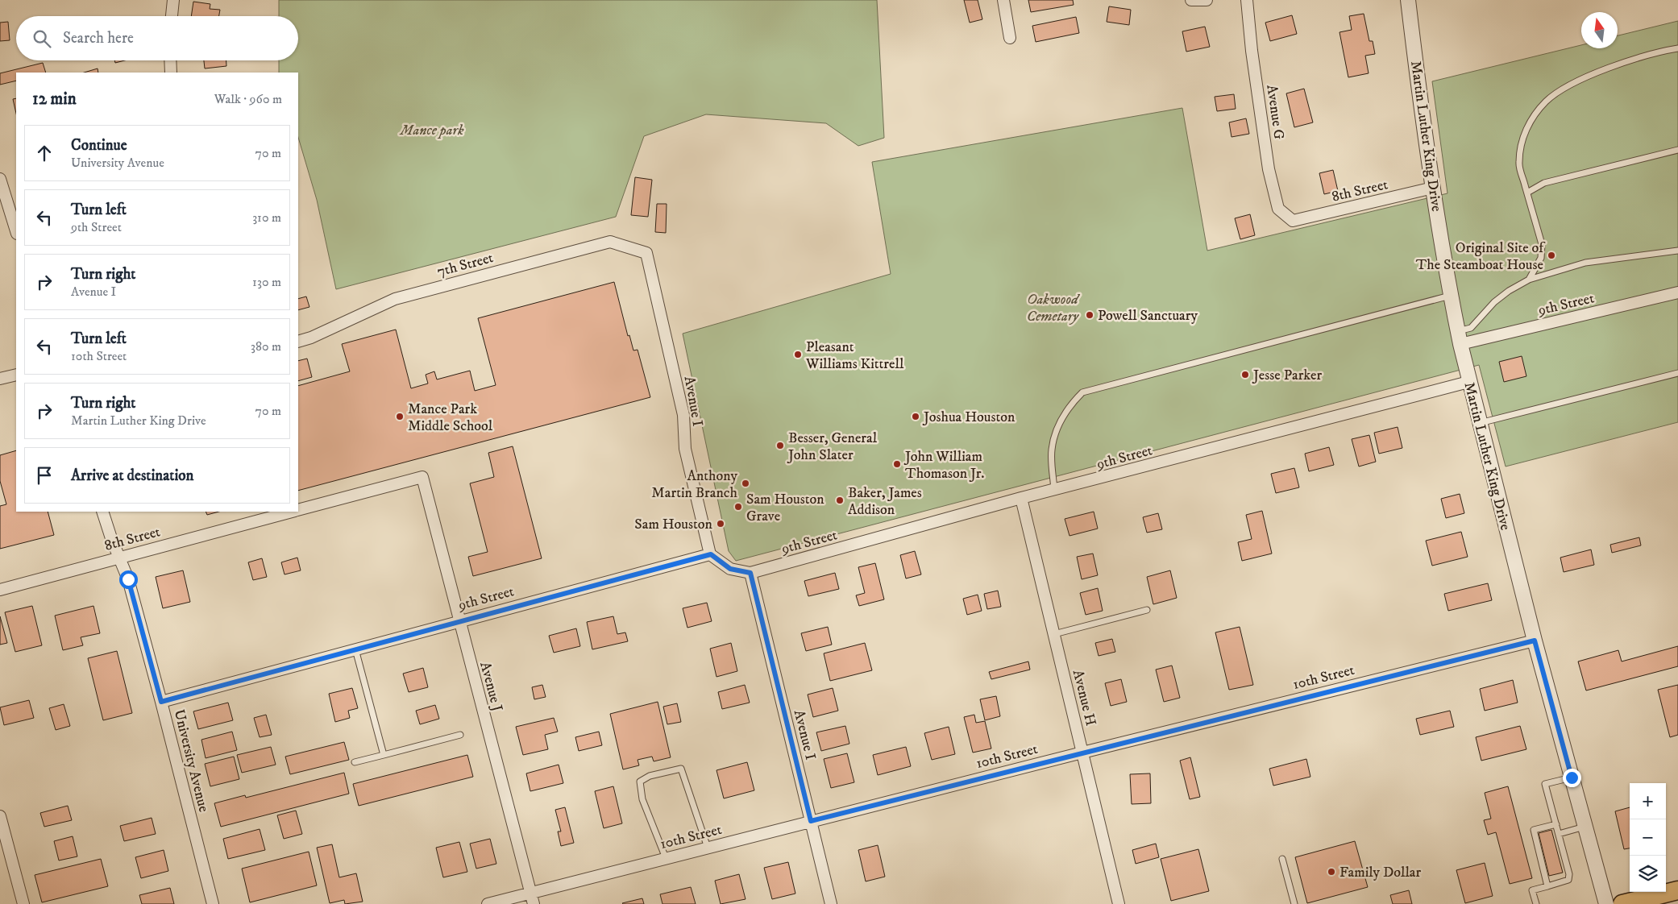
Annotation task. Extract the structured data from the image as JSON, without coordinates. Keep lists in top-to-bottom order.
{
  "streets": {
    "street": [
      "Avenue G",
      "Martin Luther King Drive",
      "8th Street",
      "7th Street",
      "9th Street",
      "Avenue I",
      "10th Street",
      "Avenue J",
      "Avenue H",
      "University Avenue"
    ]
  },
  "crossings": [
    ["Avenue G", "8th Street"],
    ["Martin Luther King Drive", "8th Street"],
    ["Martin Luther King Drive", "9th Street"],
    ["Martin Luther King Drive", "10th Street"],
    ["8th Street", "Avenue J"],
    ["8th Street", "University Avenue"],
    ["7th Street", "Avenue I"],
    ["9th Street", "Avenue I"],
    ["9th Street", "Avenue J"],
    ["9th Street", "Avenue H"],
    ["9th Street", "University Avenue"],
    ["Avenue I", "10th Street"],
    ["10th Street", "Avenue J"],
    ["10th Street", "Avenue H"]
  ],
  "parks": ["Mance park", "Oakwood Cemetary"],
  "places": [
    "Original Site of The Steamboat House",
    "Powell Sanctuary",
    "Pleasant Williams Kittrell",
    "Jesse Parker",
    "Mance Park Middle School",
    "Joshua Houston",
    "Besser, General John Slater",
    "John William Thomason Jr.",
    "Anthony Martin Branch",
    "Baker, James Addison",
    "Sam Houston Grave",
    "Sam Houston",
    "Family Dollar"
  ],
  "north": "top",
  "page": {
    "search": "Search here",
    "heading": ["12 min", "Walk · 960 m"],
    "list": [
      ["Continue", "University Avenue", "70 m"],
      ["Turn left", "9th Street", "310 m"],
      ["Turn right", "Avenue I", "130 m"],
      ["Turn left", "10th Street", "380 m"],
      ["Turn right", "Martin Luther King Drive", "70 m"],
      "Arrive at destination"
    ],
    "map_buttons": ["+", "−"]
  }
}
